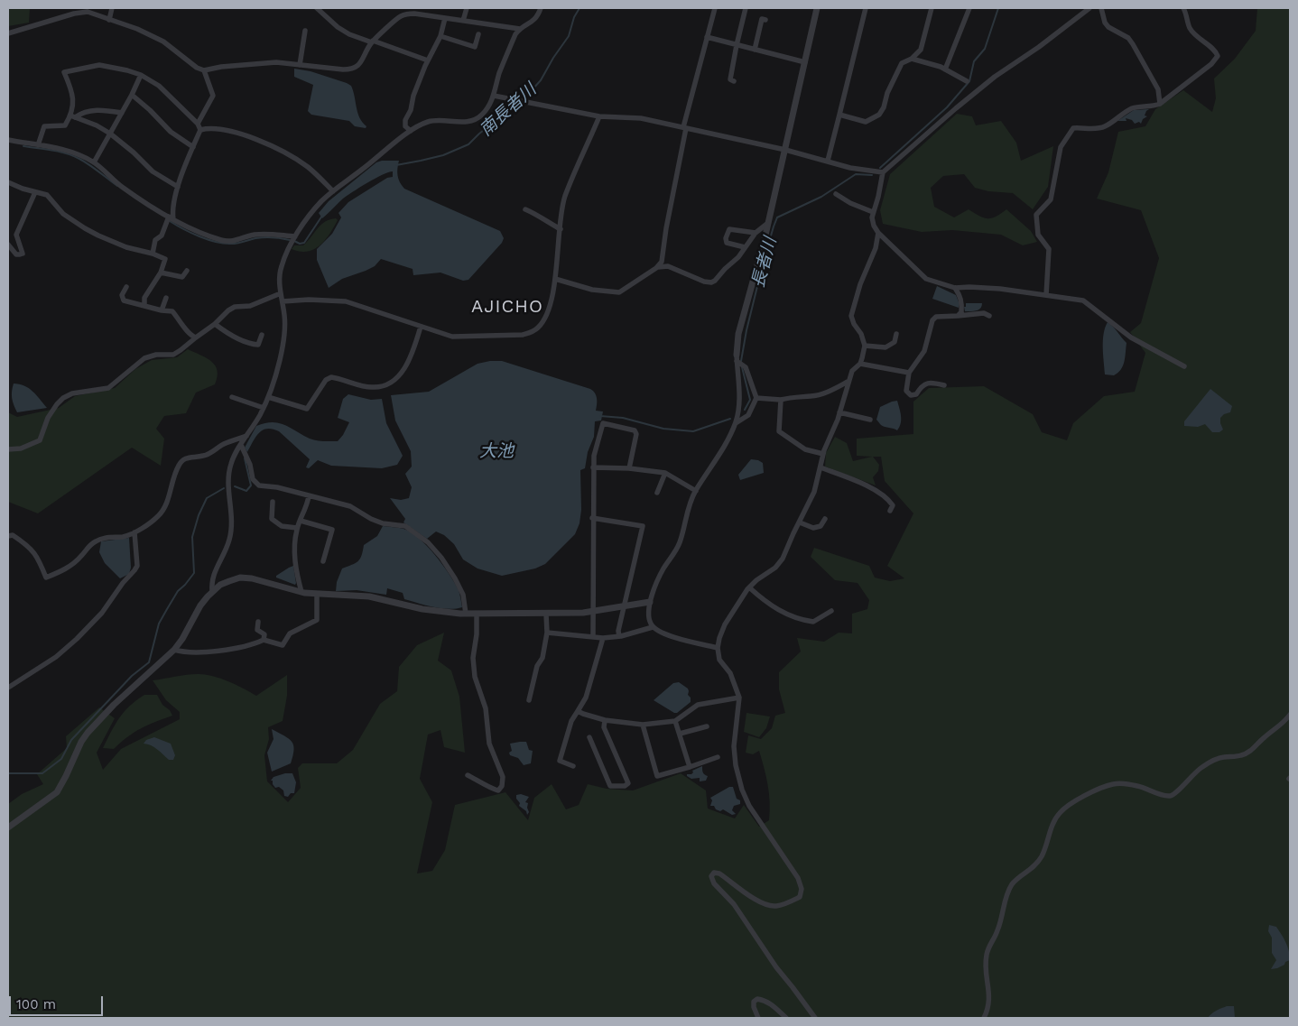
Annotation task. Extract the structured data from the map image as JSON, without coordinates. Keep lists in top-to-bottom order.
{
  "districts": ["AJICHO"],
  "water": ["南長者川", "長者川", "大池"],
  "scale_bar": "100 m"
}
